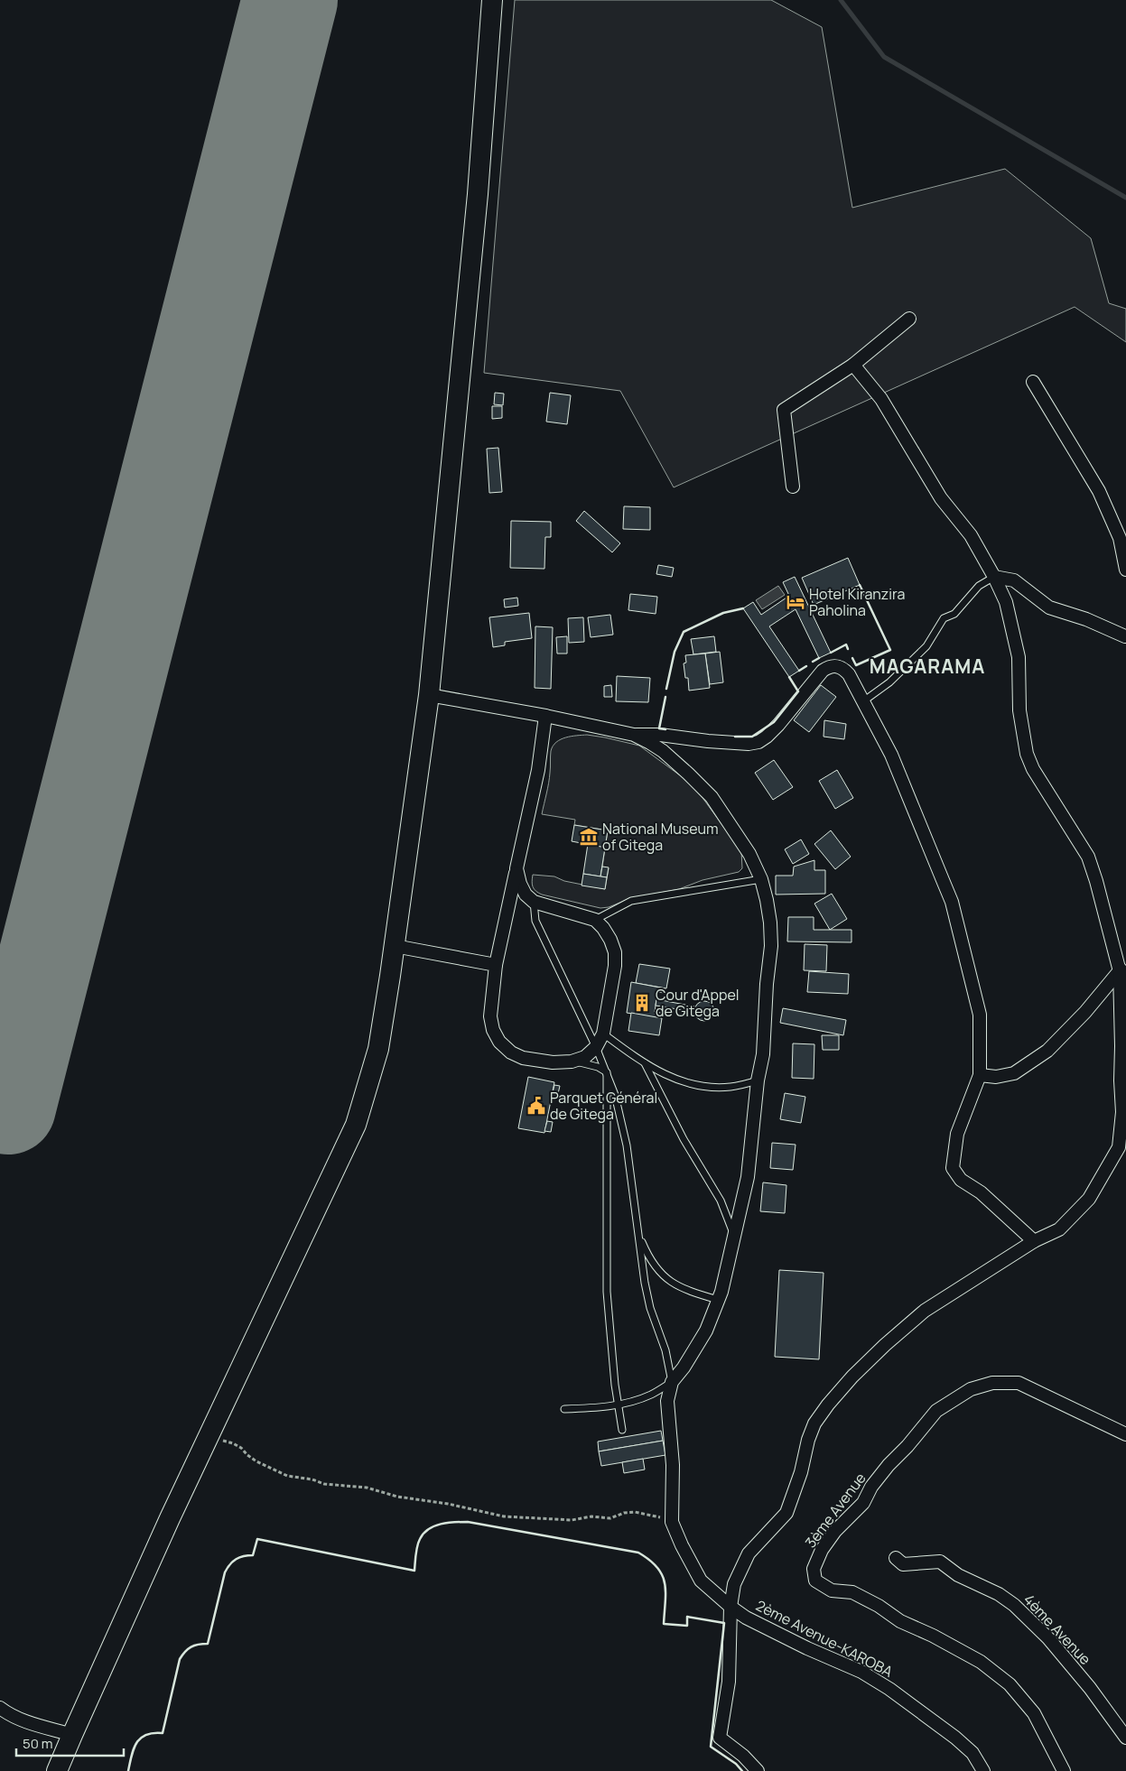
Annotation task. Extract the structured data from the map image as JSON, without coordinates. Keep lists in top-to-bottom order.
{
  "streets": {
    "street": ["3ème Avenue", "4ème Avenue", "2ème Avenue-KAROBA"]
  },
  "districts": ["MAGARAMA"],
  "places": {
    "hotel": ["Hotel Kiranzira Paholina"],
    "museum": ["National Museum of Gitega"],
    "building": ["Cour d'Appel de Gitega"],
    "public building": ["Parquet Général de Gitega"]
  },
  "scale_bar": "50 m"
}
